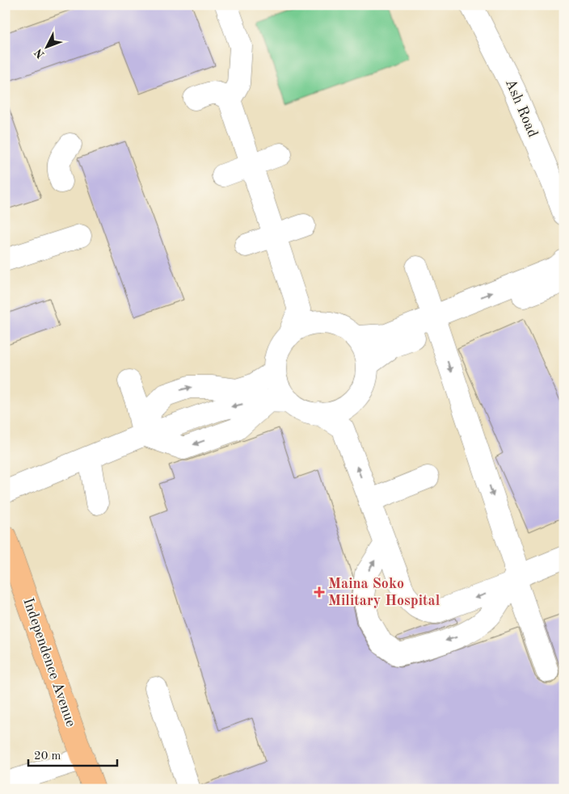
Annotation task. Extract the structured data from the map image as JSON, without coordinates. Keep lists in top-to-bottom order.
{
  "streets": {
    "main road": ["Independence Avenue"],
    "street": ["Ash Road"]
  },
  "places": {
    "health": ["Maina Soko Military Hospital"]
  },
  "scale_bar": "20 m",
  "north": "bottom left"
}
